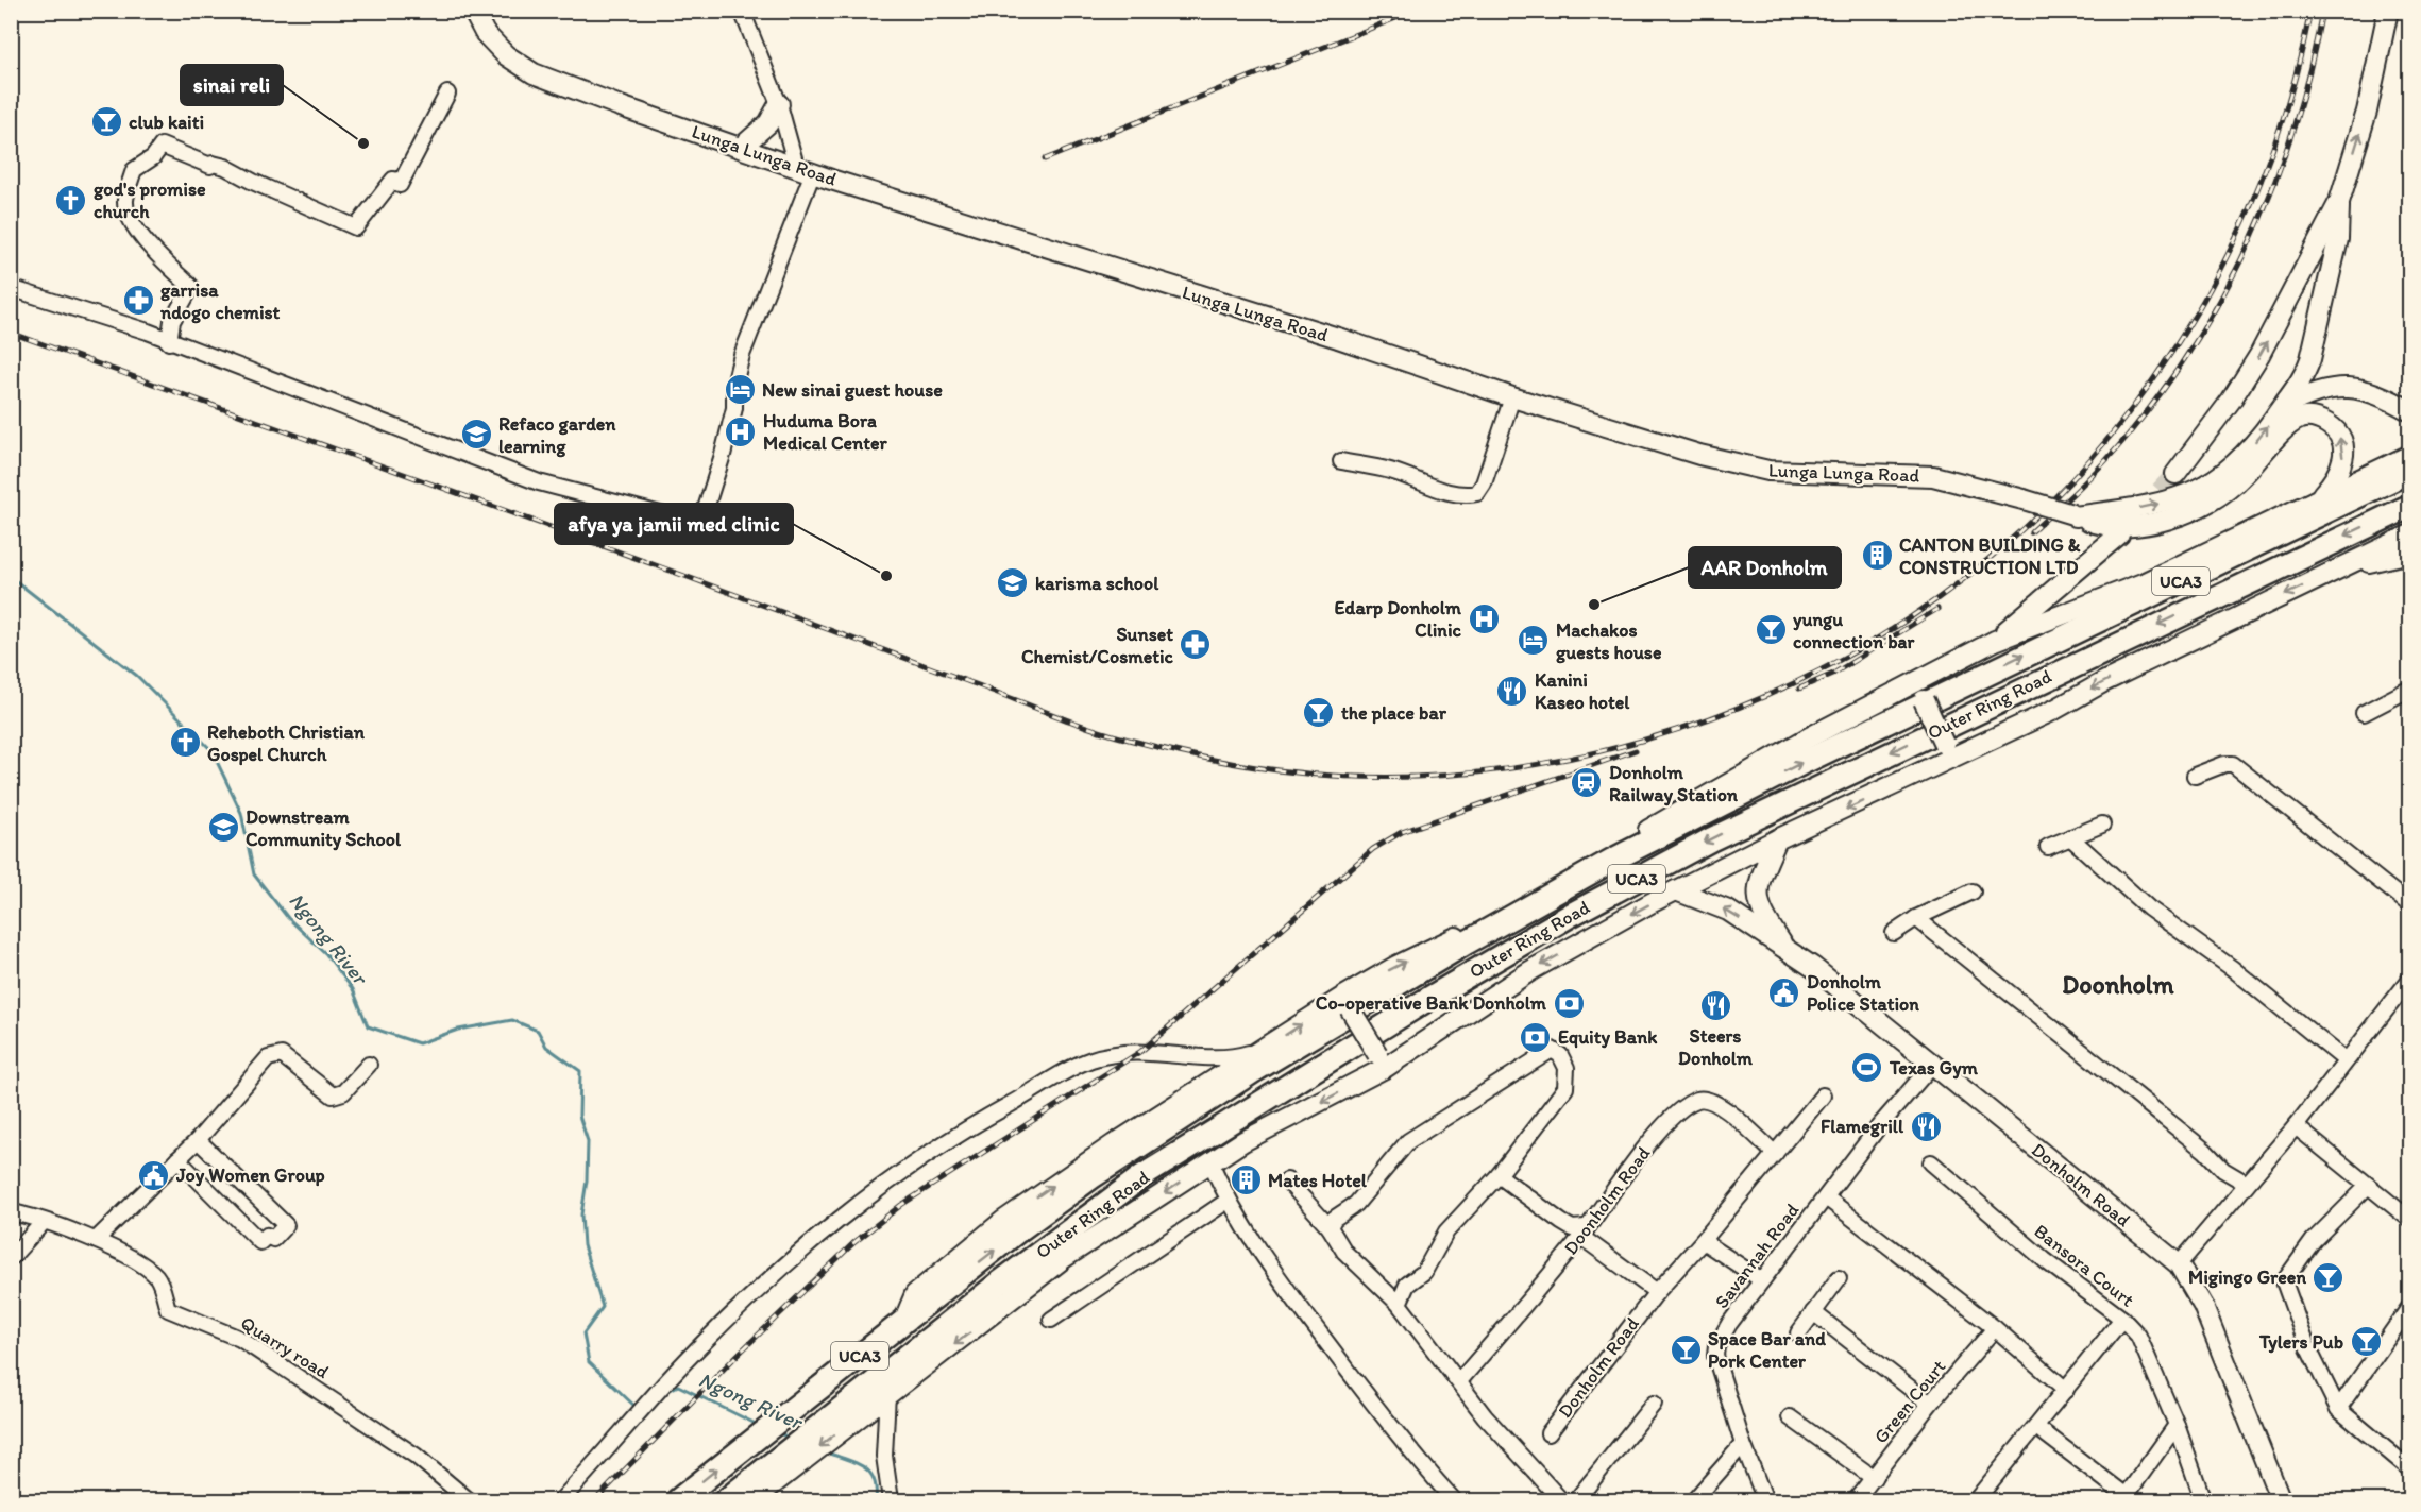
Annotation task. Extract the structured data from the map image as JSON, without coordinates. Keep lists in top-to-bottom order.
{
  "streets": {
    "main road": [
      "Lunga Lunga Road",
      "UCA3",
      "Outer Ring Road",
      "Donholm Road"
    ],
    "street": [
      "Doonholm Road",
      "Savannah Road",
      "Bansora Court",
      "Quarry road",
      "Green Court"
    ]
  },
  "crossings": [
    ["Lunga Lunga Road", "Outer Ring Road"],
    ["UCA3", "Outer Ring Road"],
    ["Donholm Road", "Doonholm Road"],
    ["Donholm Road", "Savannah Road"]
  ],
  "districts": ["Doonholm"],
  "water": ["Ngong River"],
  "places": {
    "bar": [
      "club kaiti",
      "yungu connection bar",
      "the place bar",
      "Migingo Green",
      "Tylers Pub",
      "Space Bar and Pork Center"
    ],
    "other": ["sinai reli", "afya ya jamii med clinic", "AAR Donholm"],
    "church": ["god's promise church", "Reheboth Christian Gospel Church"],
    "pharmacy": ["garrisa ndogo chemist", "Sunset Chemist/Cosmetic"],
    "hotel": ["New sinai guest house", "Machakos guests house"],
    "hospital": ["Huduma Bora Medical Center", "Edarp Donholm Clinic"],
    "school or university": ["Refaco garden learning", "karisma school", "Downstream Community School"],
    "building": ["CANTON BUILDING & CONSTRUCTION LTD", "Mates Hotel"],
    "restaurant": ["Kanini Kaseo hotel", "Steers Donholm", "Flamegrill"],
    "station": ["Donholm Railway Station"],
    "public building": ["Donholm Police Station", "Joy Women Group"],
    "bank": ["Co-operative Bank Donholm", "Equity Bank"],
    "sports": ["Texas Gym"]
  }
}
